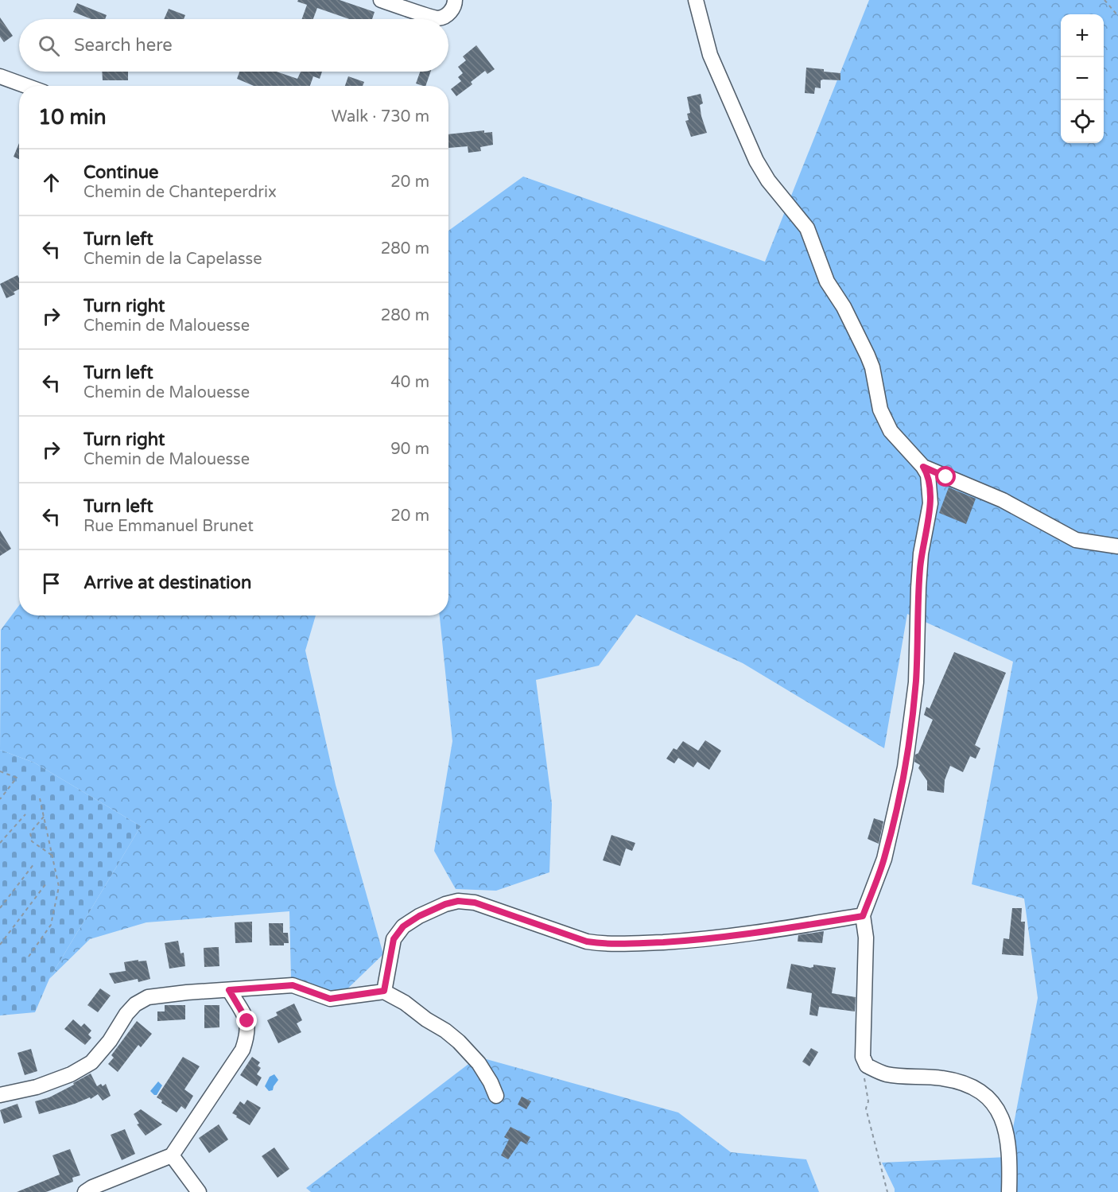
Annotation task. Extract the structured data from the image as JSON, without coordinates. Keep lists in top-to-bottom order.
{
  "page": {
    "map_buttons": ["+", "−"],
    "search": "Search here",
    "heading": ["10 min", "Walk · 730 m"],
    "list": [
      ["Continue", "Chemin de Chanteperdrix", "20 m"],
      ["Turn left", "Chemin de la Capelasse", "280 m"],
      ["Turn right", "Chemin de Malouesse", "280 m"],
      ["Turn left", "Chemin de Malouesse", "40 m"],
      ["Turn right", "Chemin de Malouesse", "90 m"],
      ["Turn left", "Rue Emmanuel Brunet", "20 m"],
      "Arrive at destination"
    ]
  }
}
